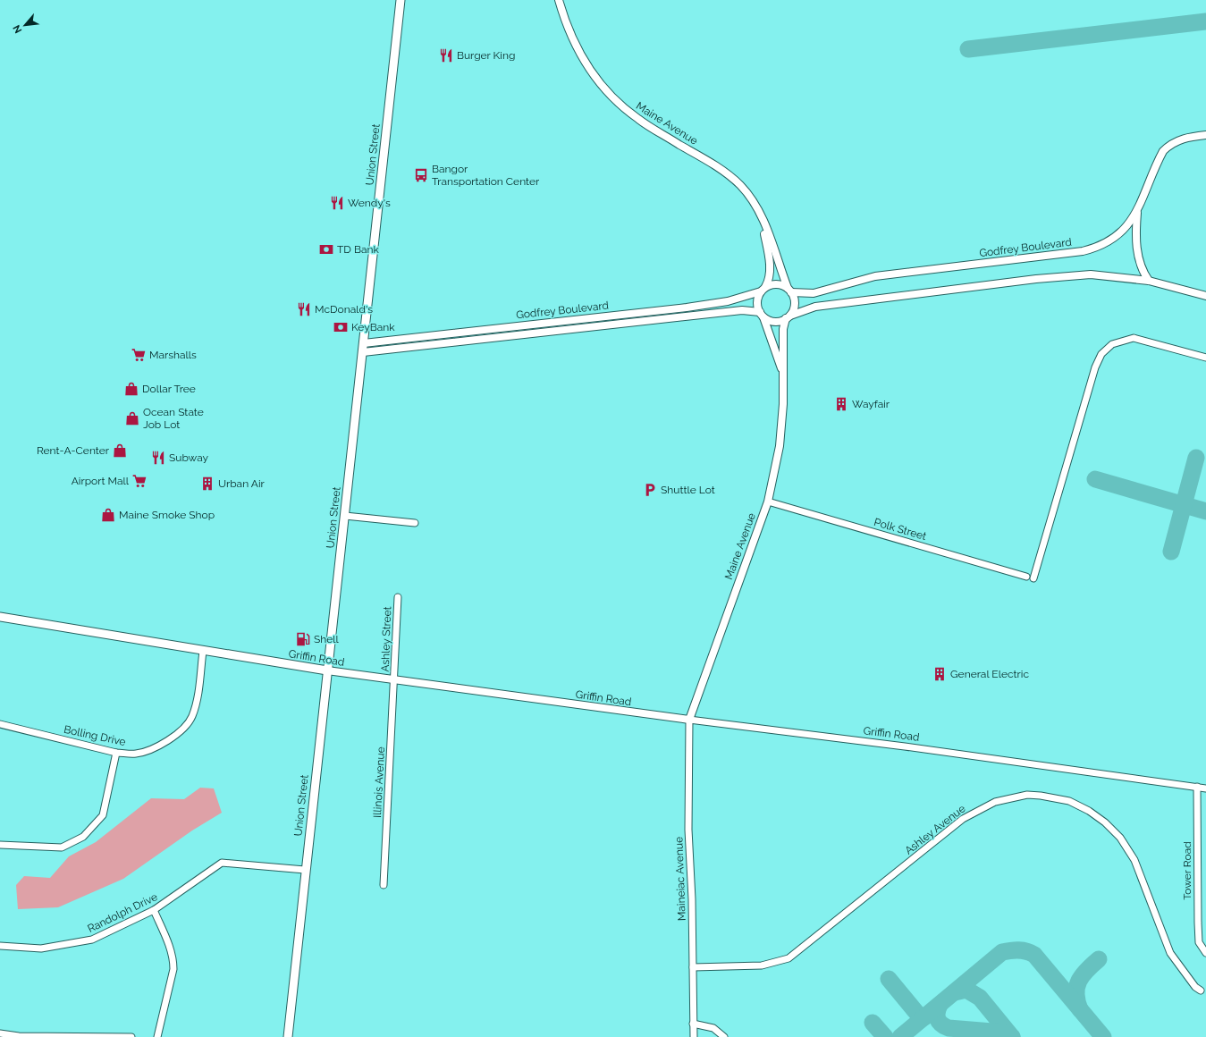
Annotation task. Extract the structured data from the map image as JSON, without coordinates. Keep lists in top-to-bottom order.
{
  "streets": {
    "main road": ["Union Street", "Griffin Road"],
    "street": [
      "Maine Avenue",
      "Godfrey Boulevard",
      "Polk Street",
      "Ashley Street",
      "Bolling Drive",
      "Illinois Avenue",
      "Ashley Avenue",
      "Tower Road",
      "Maineiac Avenue",
      "Randolph Drive"
    ]
  },
  "crossings": [
    ["Maine Avenue", "Godfrey Boulevard"],
    ["Maine Avenue", "Polk Street"],
    ["Maine Avenue", "Griffin Road"],
    ["Maine Avenue", "Maineiac Avenue"],
    ["Union Street", "Godfrey Boulevard"],
    ["Union Street", "Griffin Road"],
    ["Union Street", "Randolph Drive"],
    ["Ashley Street", "Griffin Road"],
    ["Ashley Street", "Illinois Avenue"],
    ["Griffin Road", "Bolling Drive"],
    ["Griffin Road", "Illinois Avenue"],
    ["Griffin Road", "Tower Road"],
    ["Griffin Road", "Maineiac Avenue"],
    ["Ashley Avenue", "Maineiac Avenue"]
  ],
  "places": {
    "restaurant": [
      "Burger King",
      "Wendy's",
      "McDonald's",
      "Subway"
    ],
    "bus stop": ["Bangor Transportation Center"],
    "bank": ["TD Bank", "KeyBank"],
    "supermarket": ["Marshalls", "Airport Mall"],
    "shop": [
      "Dollar Tree",
      "Ocean State Job Lot",
      "Rent-A-Center",
      "Maine Smoke Shop"
    ],
    "building": ["Wayfair", "Urban Air", "General Electric"],
    "parking": ["Shuttle Lot"],
    "fuel station": ["Shell"]
  },
  "north": "bottom left"
}
